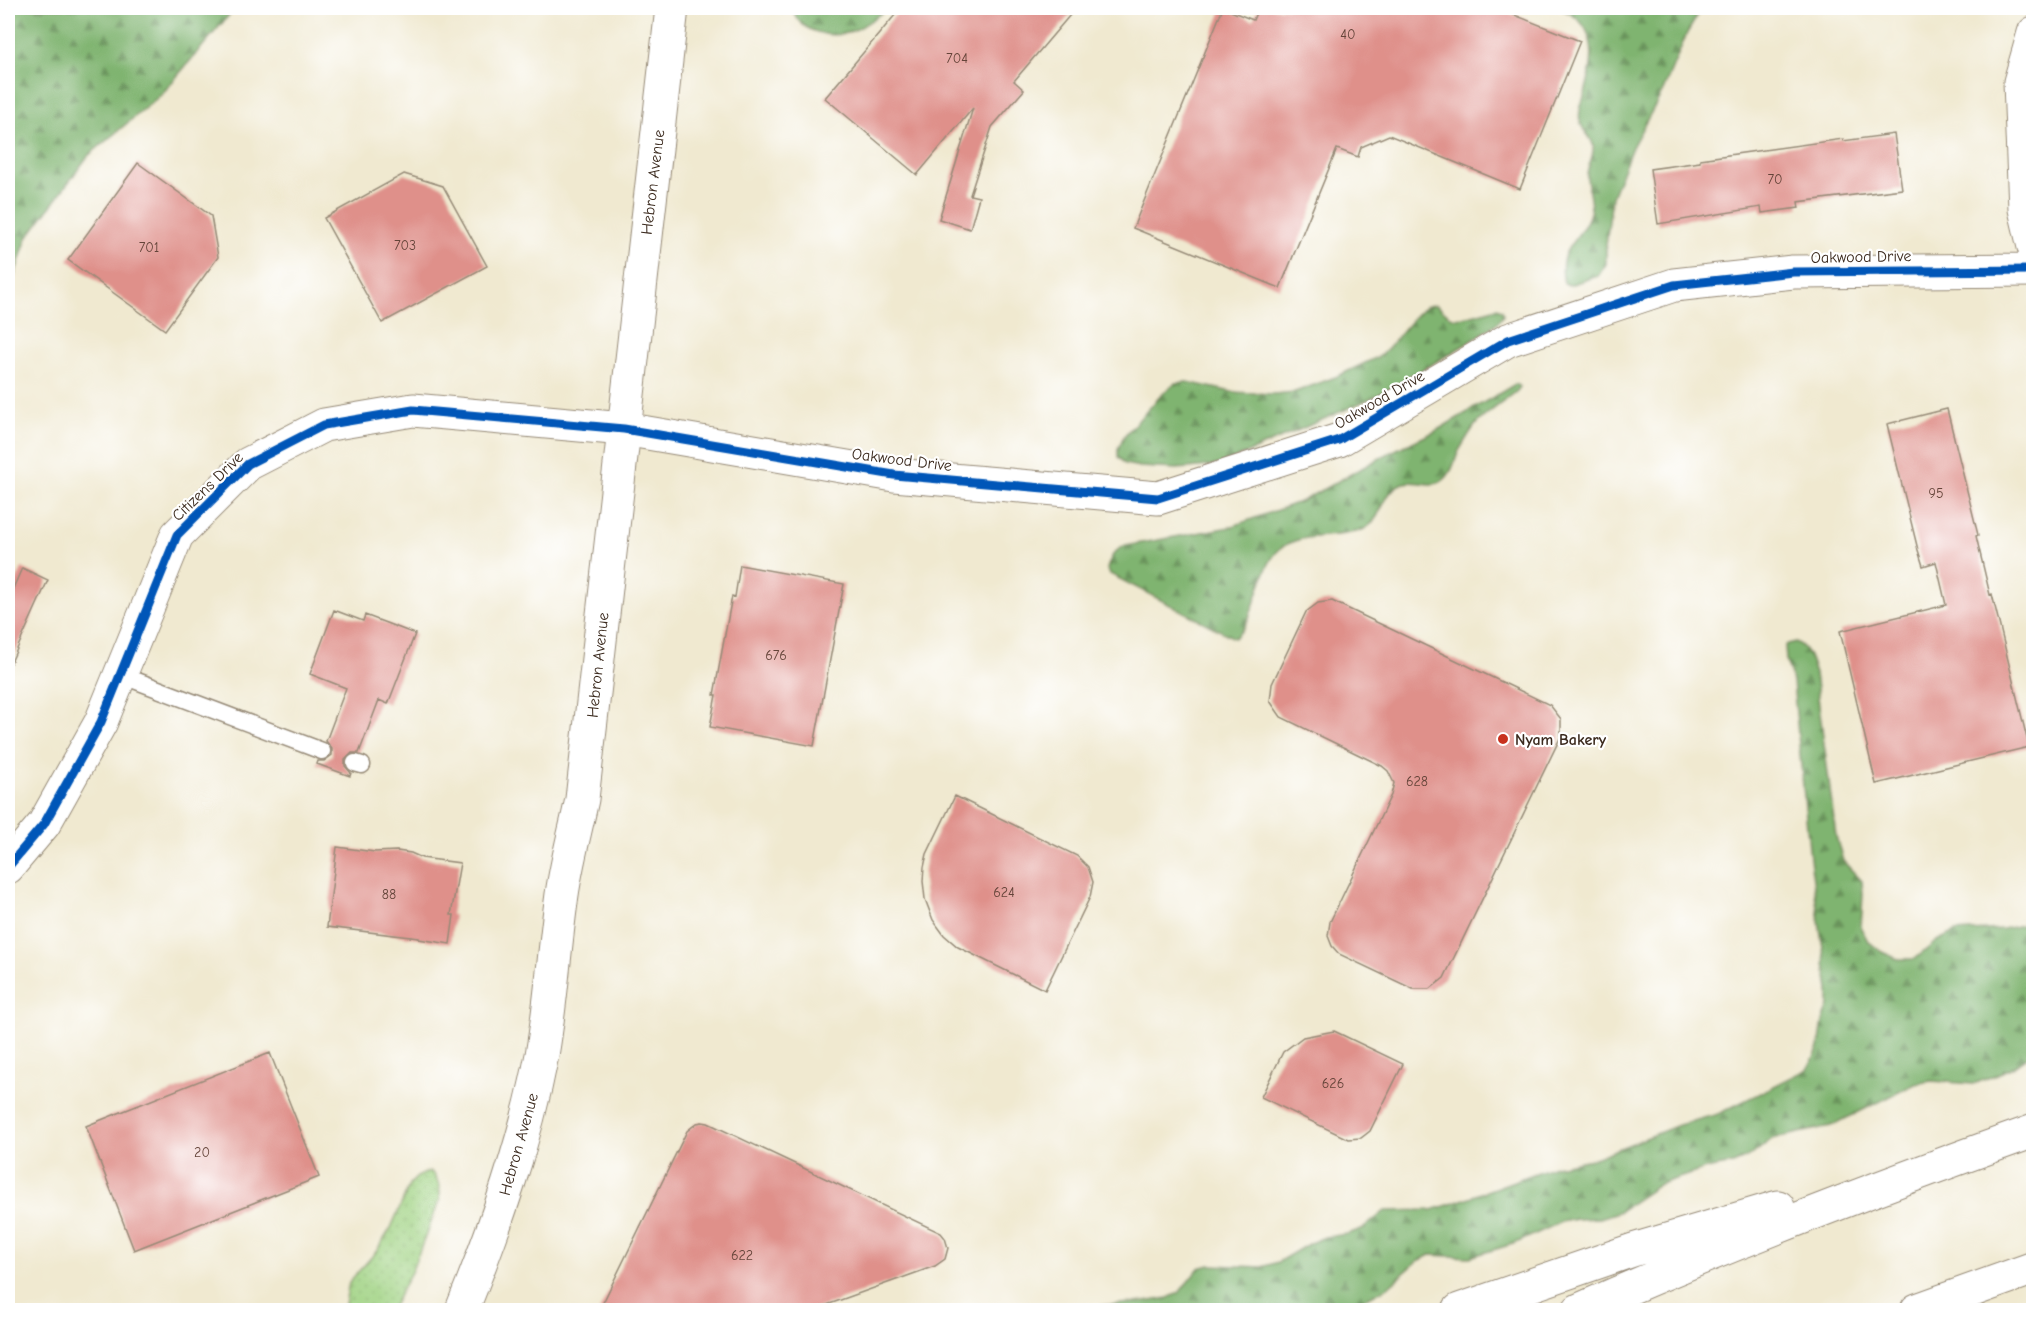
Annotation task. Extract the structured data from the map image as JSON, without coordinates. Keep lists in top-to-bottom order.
{
  "streets": {
    "main road": ["Hebron Avenue", "Oakwood Drive", "Citizens Drive"]
  },
  "crossings": [
    ["Hebron Avenue", "Oakwood Drive"],
    ["Hebron Avenue", "Citizens Drive"],
    ["Oakwood Drive", "Citizens Drive"]
  ],
  "places": ["Nyam Bakery"],
  "house_numbers": [
    "40",
    "704",
    "70",
    "703",
    "701",
    "95",
    "676",
    "628",
    "624",
    "88",
    "626",
    "20",
    "622"
  ]
}
